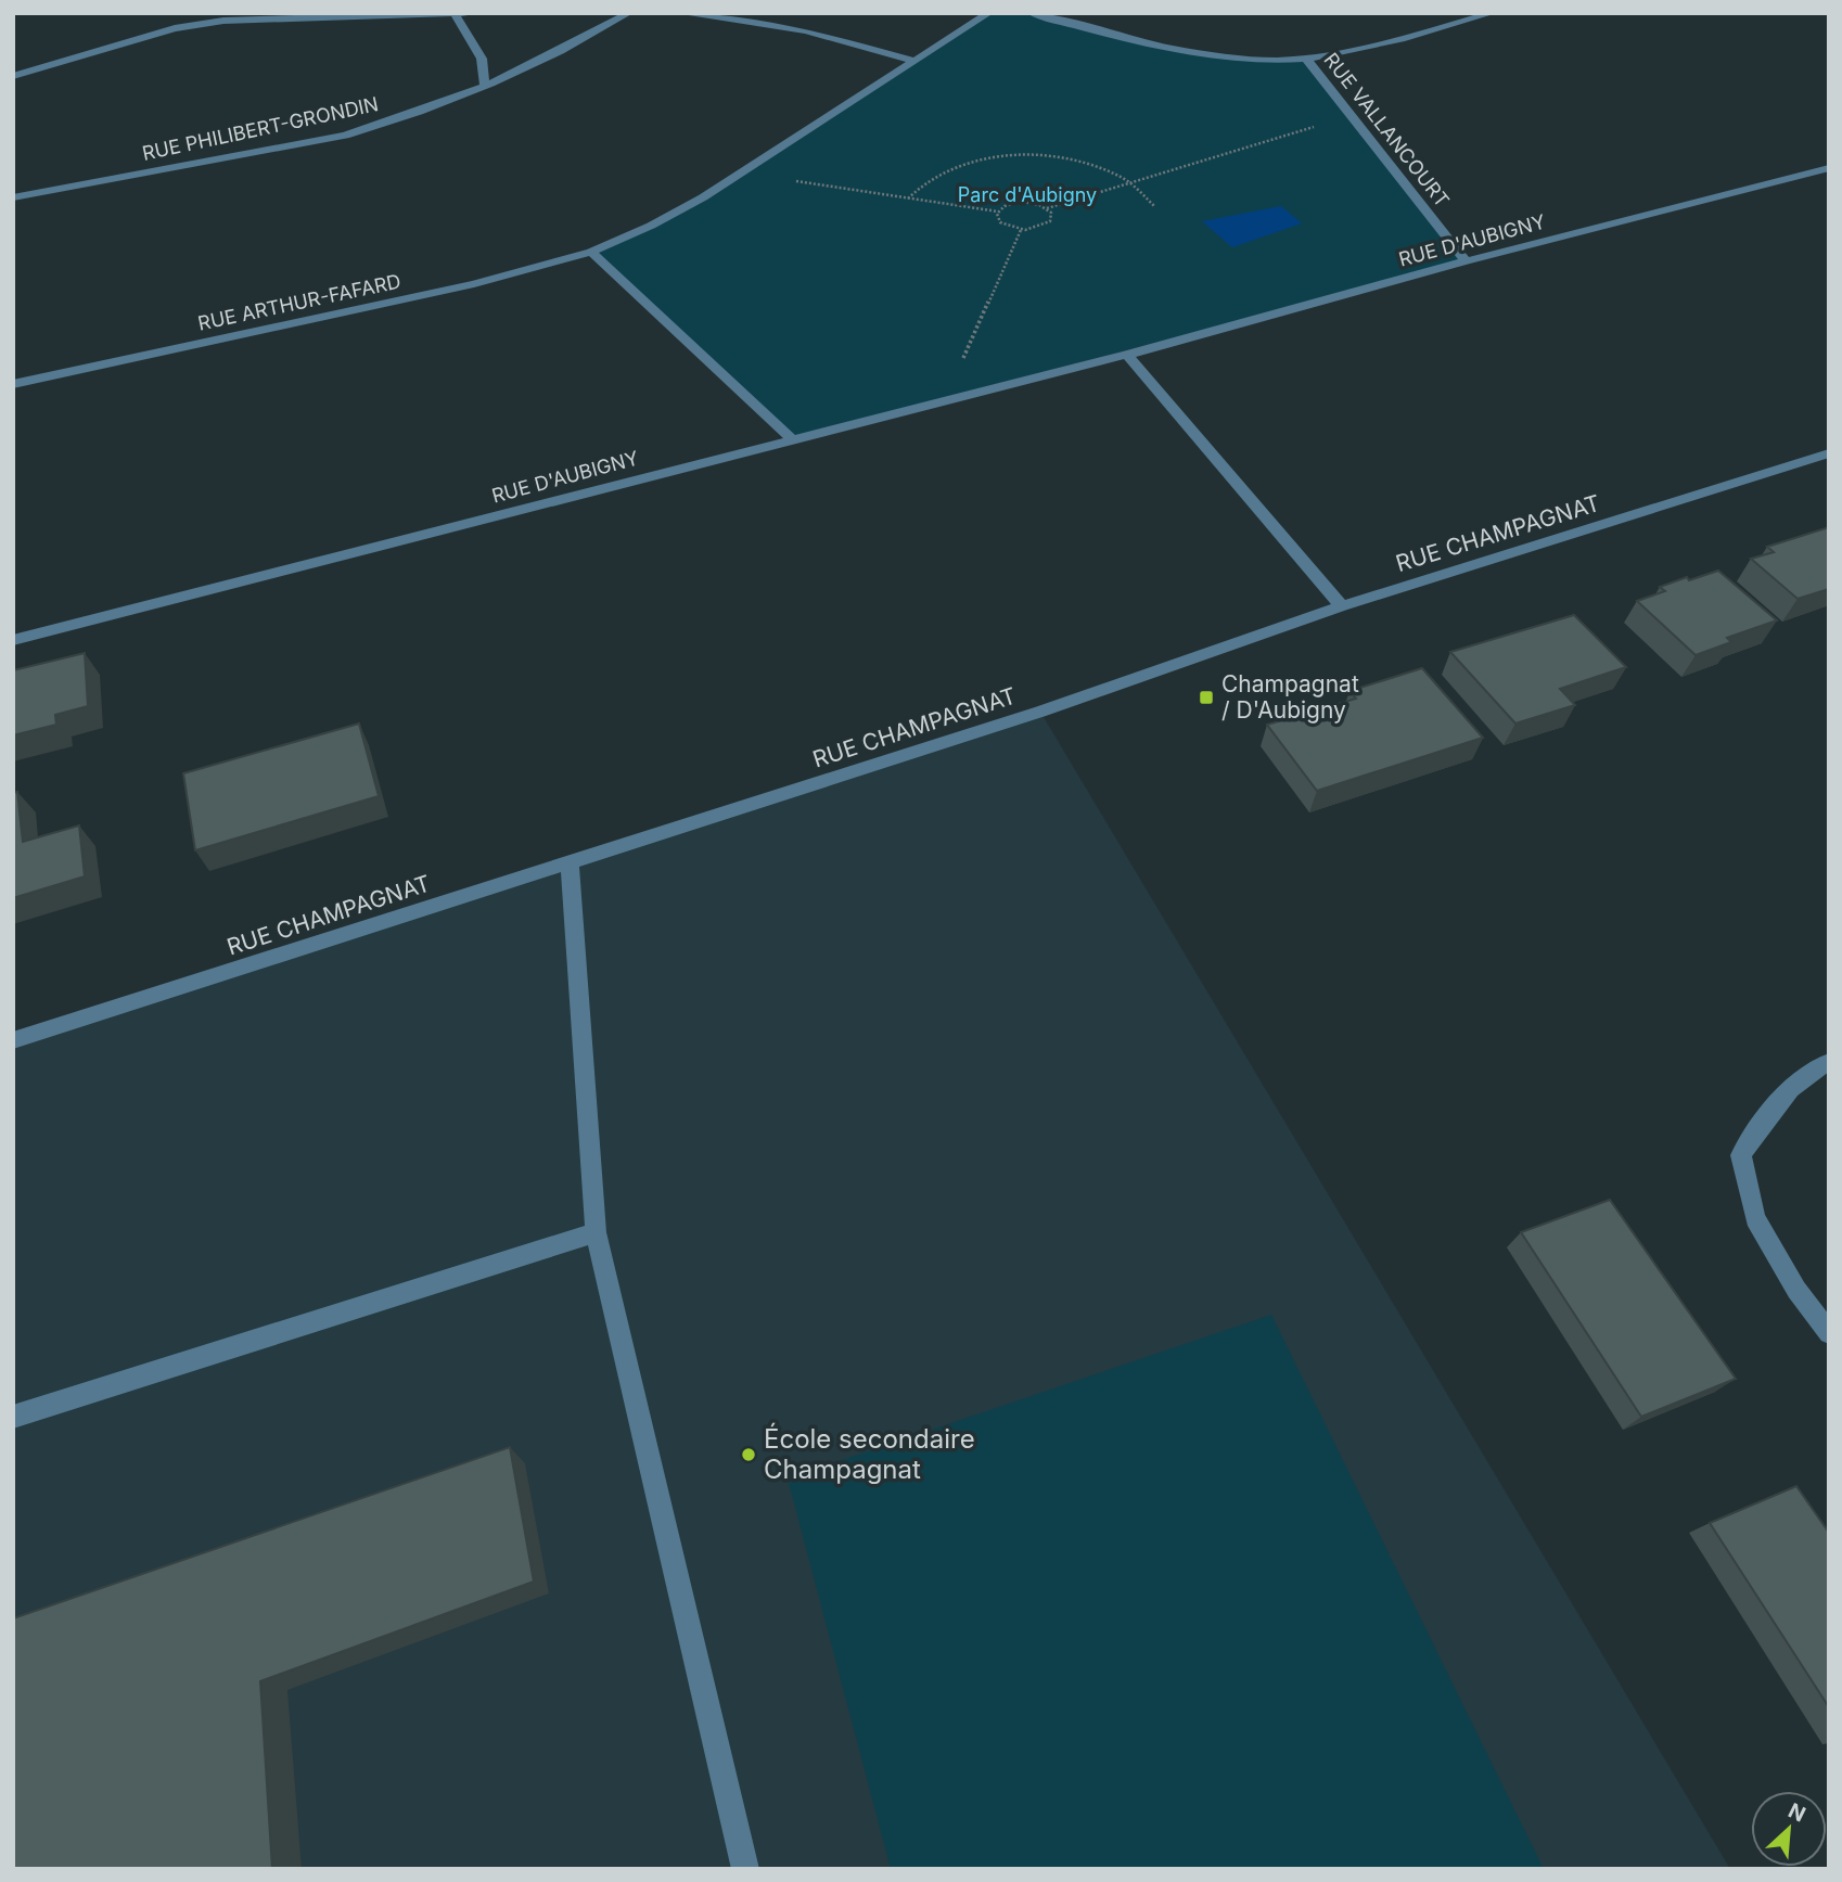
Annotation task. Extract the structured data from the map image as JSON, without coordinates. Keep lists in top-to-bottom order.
{
  "streets": {
    "street": [
      "RUE PHILIBERT-GRONDIN",
      "RUE VALLANCOURT",
      "RUE D'AUBIGNY",
      "RUE ARTHUR-FAFARD",
      "RUE CHAMPAGNAT"
    ]
  },
  "crossings": [
    ["RUE VALLANCOURT", "RUE D'AUBIGNY"]
  ],
  "parks": ["Parc d'Aubigny"],
  "places": {
    "transit": ["Champagnat / D'Aubigny"],
    "other": ["École secondaire Champagnat"]
  },
  "north": "top right"
}
